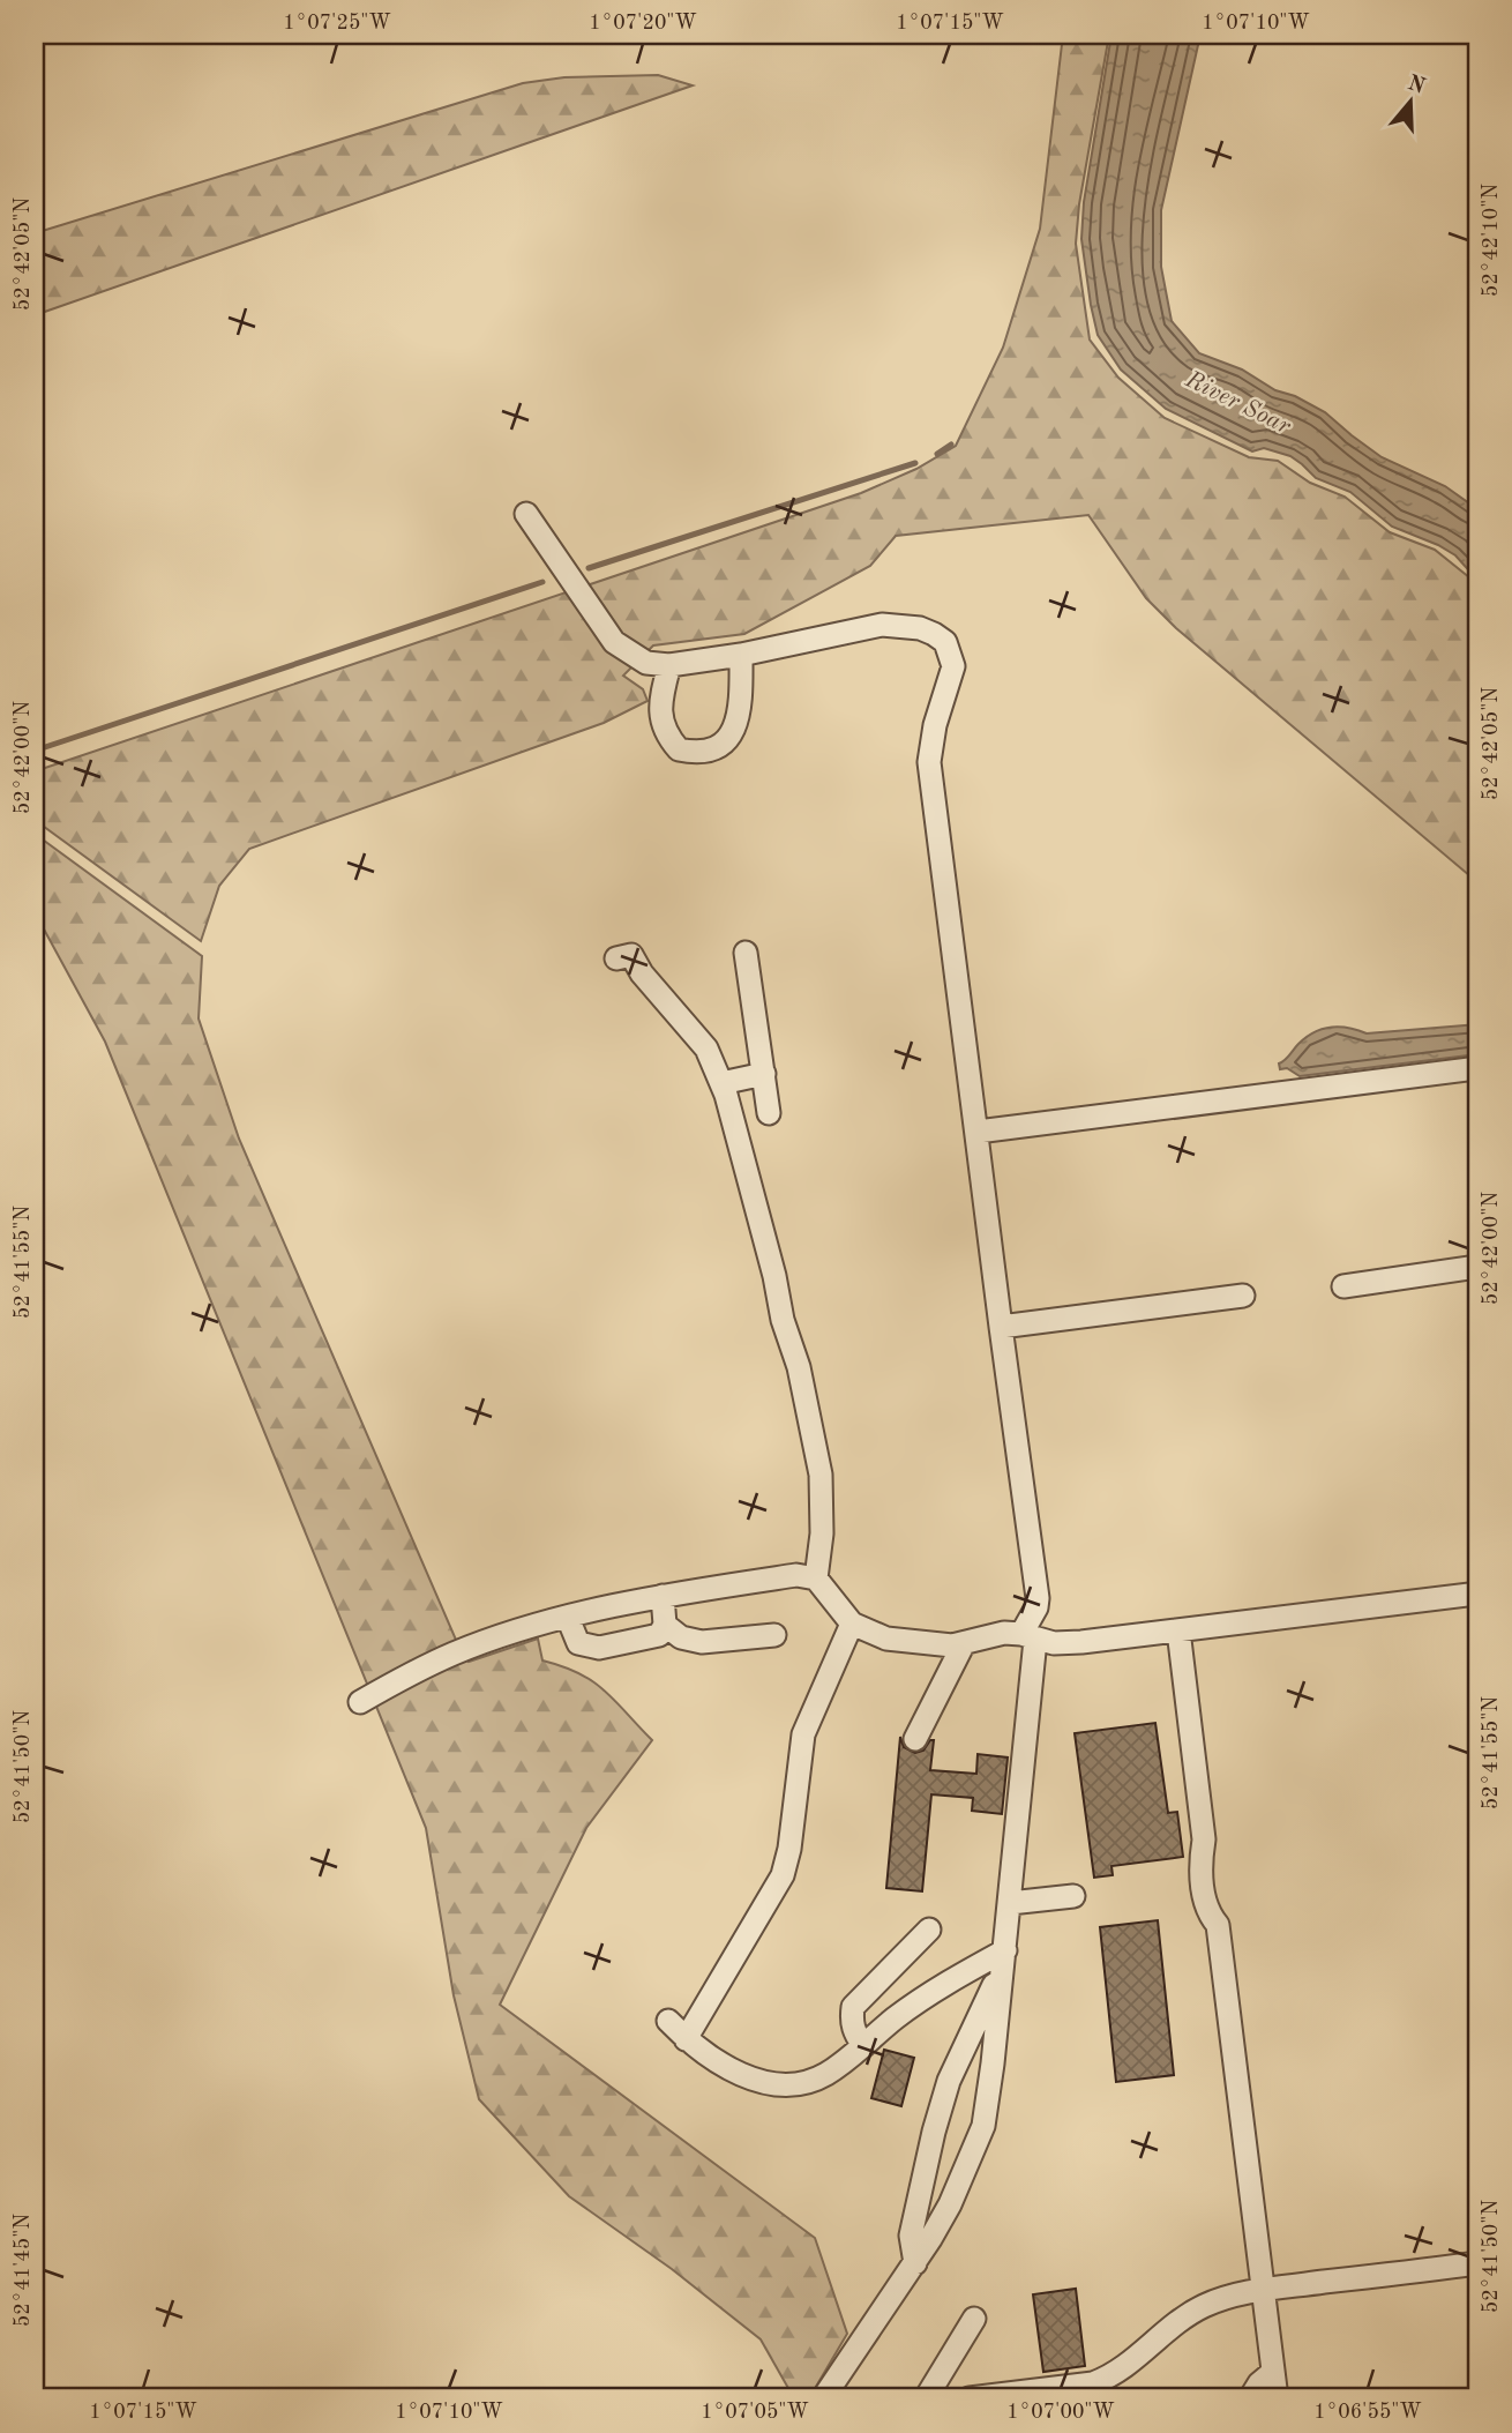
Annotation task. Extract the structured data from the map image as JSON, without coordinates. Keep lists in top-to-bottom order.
{
  "water": ["River Soar"],
  "north": "top",
  "coordinates": [
    "1°07'25\"W",
    "1°07'20\"W",
    "1°07'15\"W",
    "1°07'10\"W",
    "52°42'10\"N",
    "52°42'05\"N",
    "52°42'00\"N",
    "52°41'55\"N",
    "52°41'50\"N",
    "52°41'45\"N",
    "1°07'05\"W",
    "1°07'00\"W",
    "1°06'55\"W"
  ]
}
